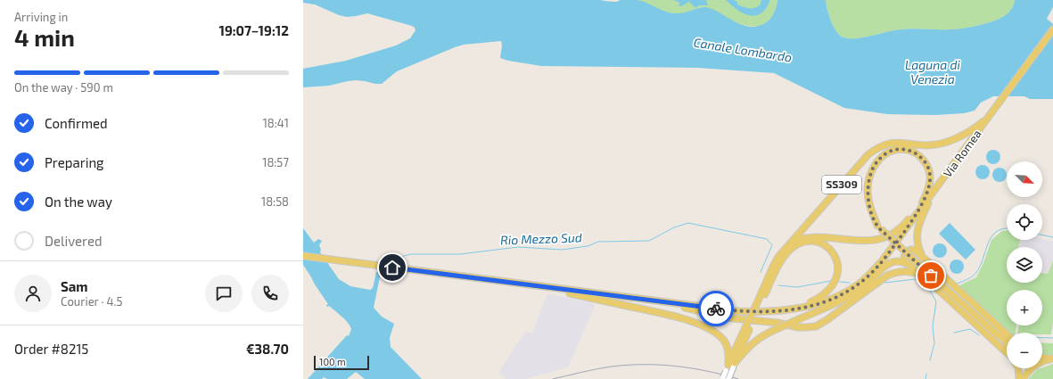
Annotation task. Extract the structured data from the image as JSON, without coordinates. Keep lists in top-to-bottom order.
{
  "streets": {
    "main road": ["Via Romea", "SS309"]
  },
  "crossings": [
    ["Via Romea", "SS309"]
  ],
  "water": ["Canale Lombardo", "Laguna di Venezia", "Rio Mezzo Sud"],
  "scale_bar": "100 m",
  "north": "bottom right",
  "page": {
    "heading": ["4 min", "Arriving in", "19:07–19:12"],
    "panel": [
      "Sam",
      "Courier · 4.5",
      "Order #8215",
      "€38.70"
    ],
    "bar": "On the way · 590 m",
    "list": [
      ["Confirmed", "18:41"],
      ["Preparing", "18:57"],
      ["On the way", "18:58"],
      "Delivered"
    ],
    "map_buttons": ["+", "−"],
    "scale": "100 m"
  }
}
